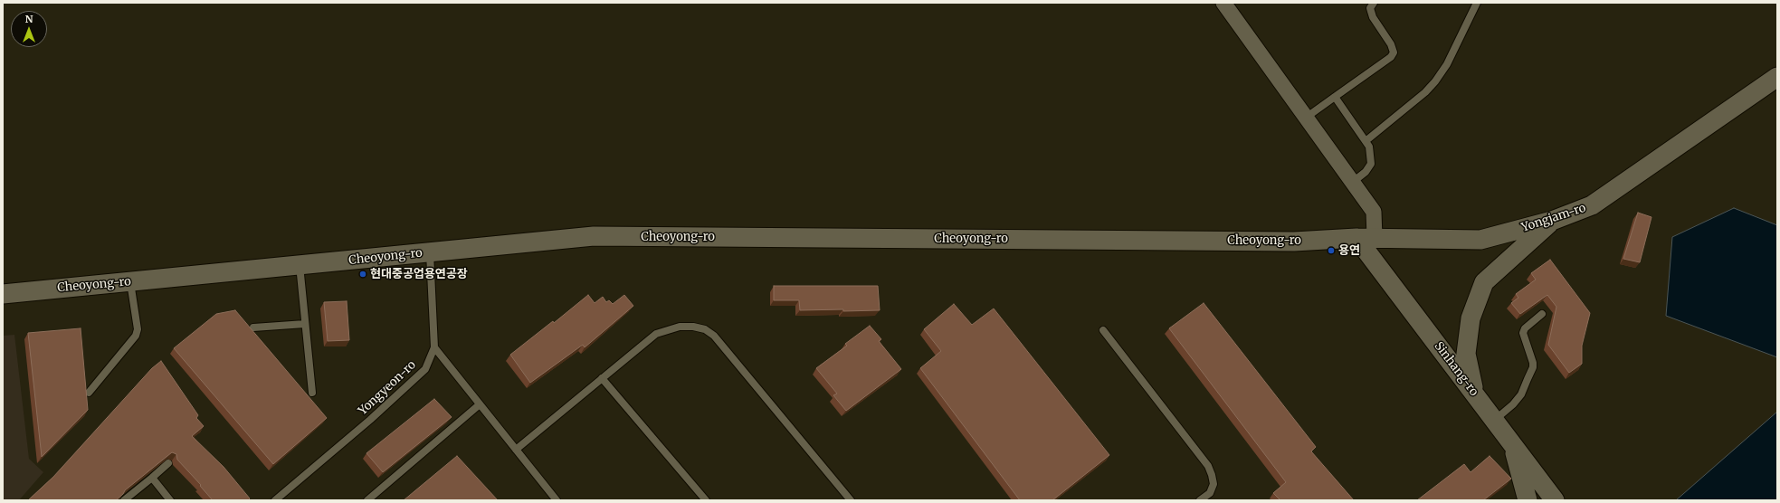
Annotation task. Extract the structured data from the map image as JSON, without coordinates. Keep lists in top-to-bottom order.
{
  "streets": {
    "street": ["Yongjam-ro", "Cheoyong-ro", "Sinhang-ro"],
    "lane": ["Yongyeon-ro"]
  },
  "crossings": [
    ["Yongjam-ro", "Cheoyong-ro"],
    ["Yongjam-ro", "Sinhang-ro"],
    ["Cheoyong-ro", "Sinhang-ro"],
    ["Cheoyong-ro", "Yongyeon-ro"]
  ],
  "places": ["용연", "현대중공업용연공장"],
  "north": "top"
}
